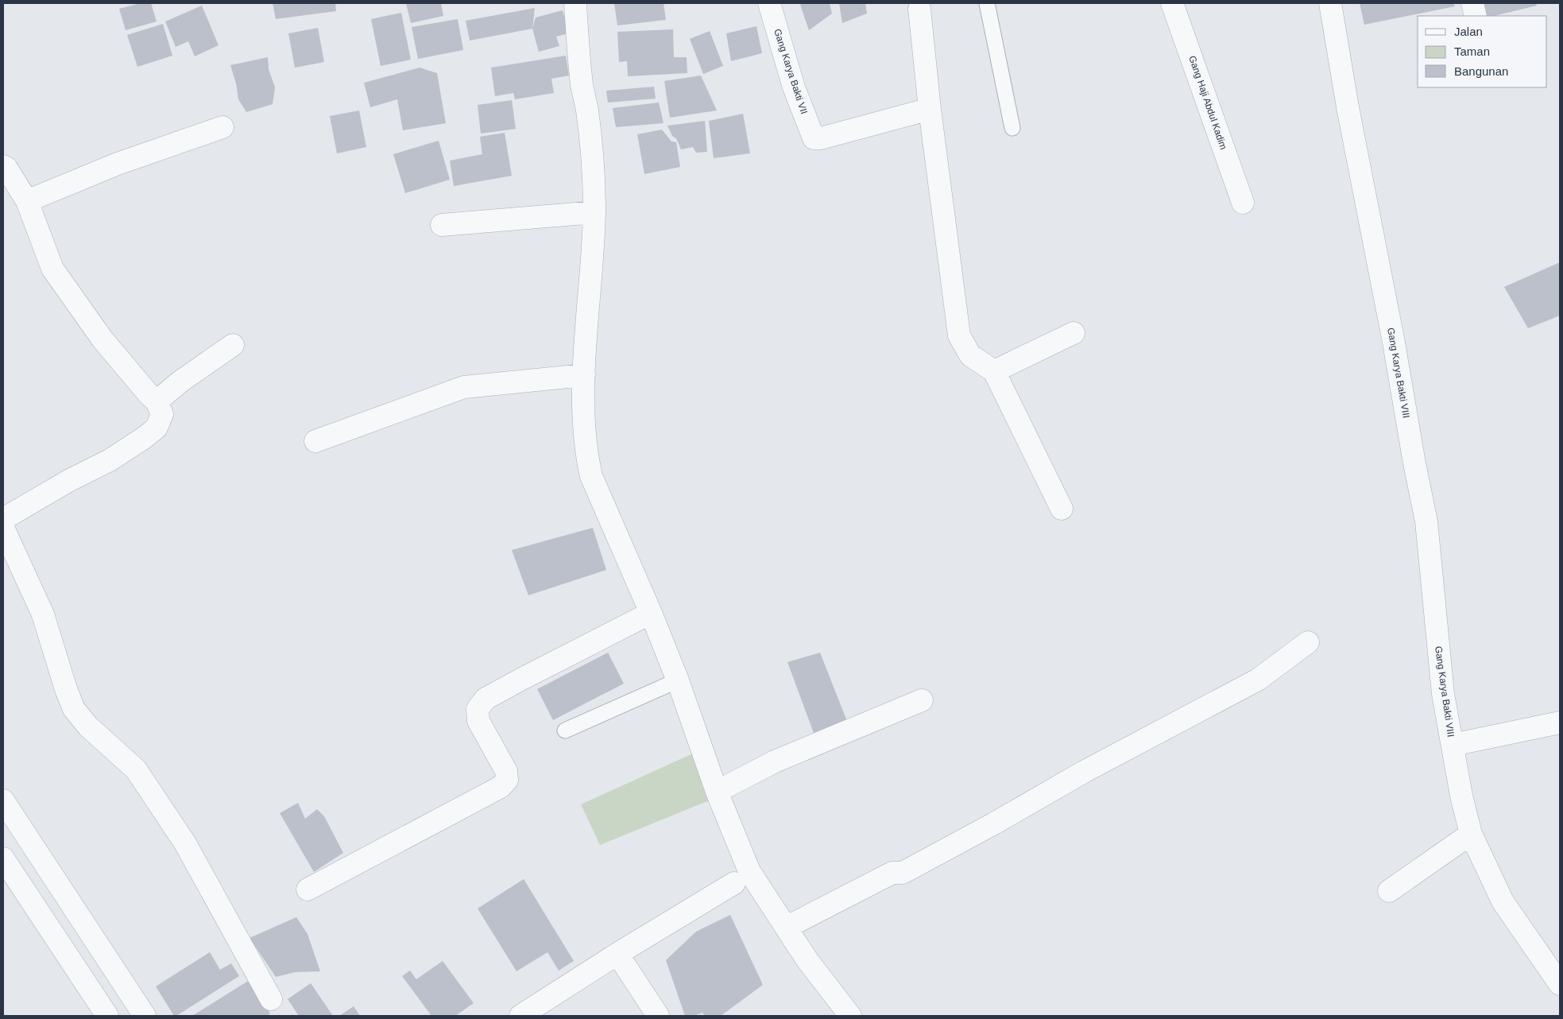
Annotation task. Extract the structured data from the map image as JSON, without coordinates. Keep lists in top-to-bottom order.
{
  "streets": {
    "street": ["Gang Karya Bakti VII", "Gang Haji Abdul Kadim", "Gang Karya Bakti VIII"]
  },
  "legend": ["Jalan", "Taman", "Bangunan"]
}
